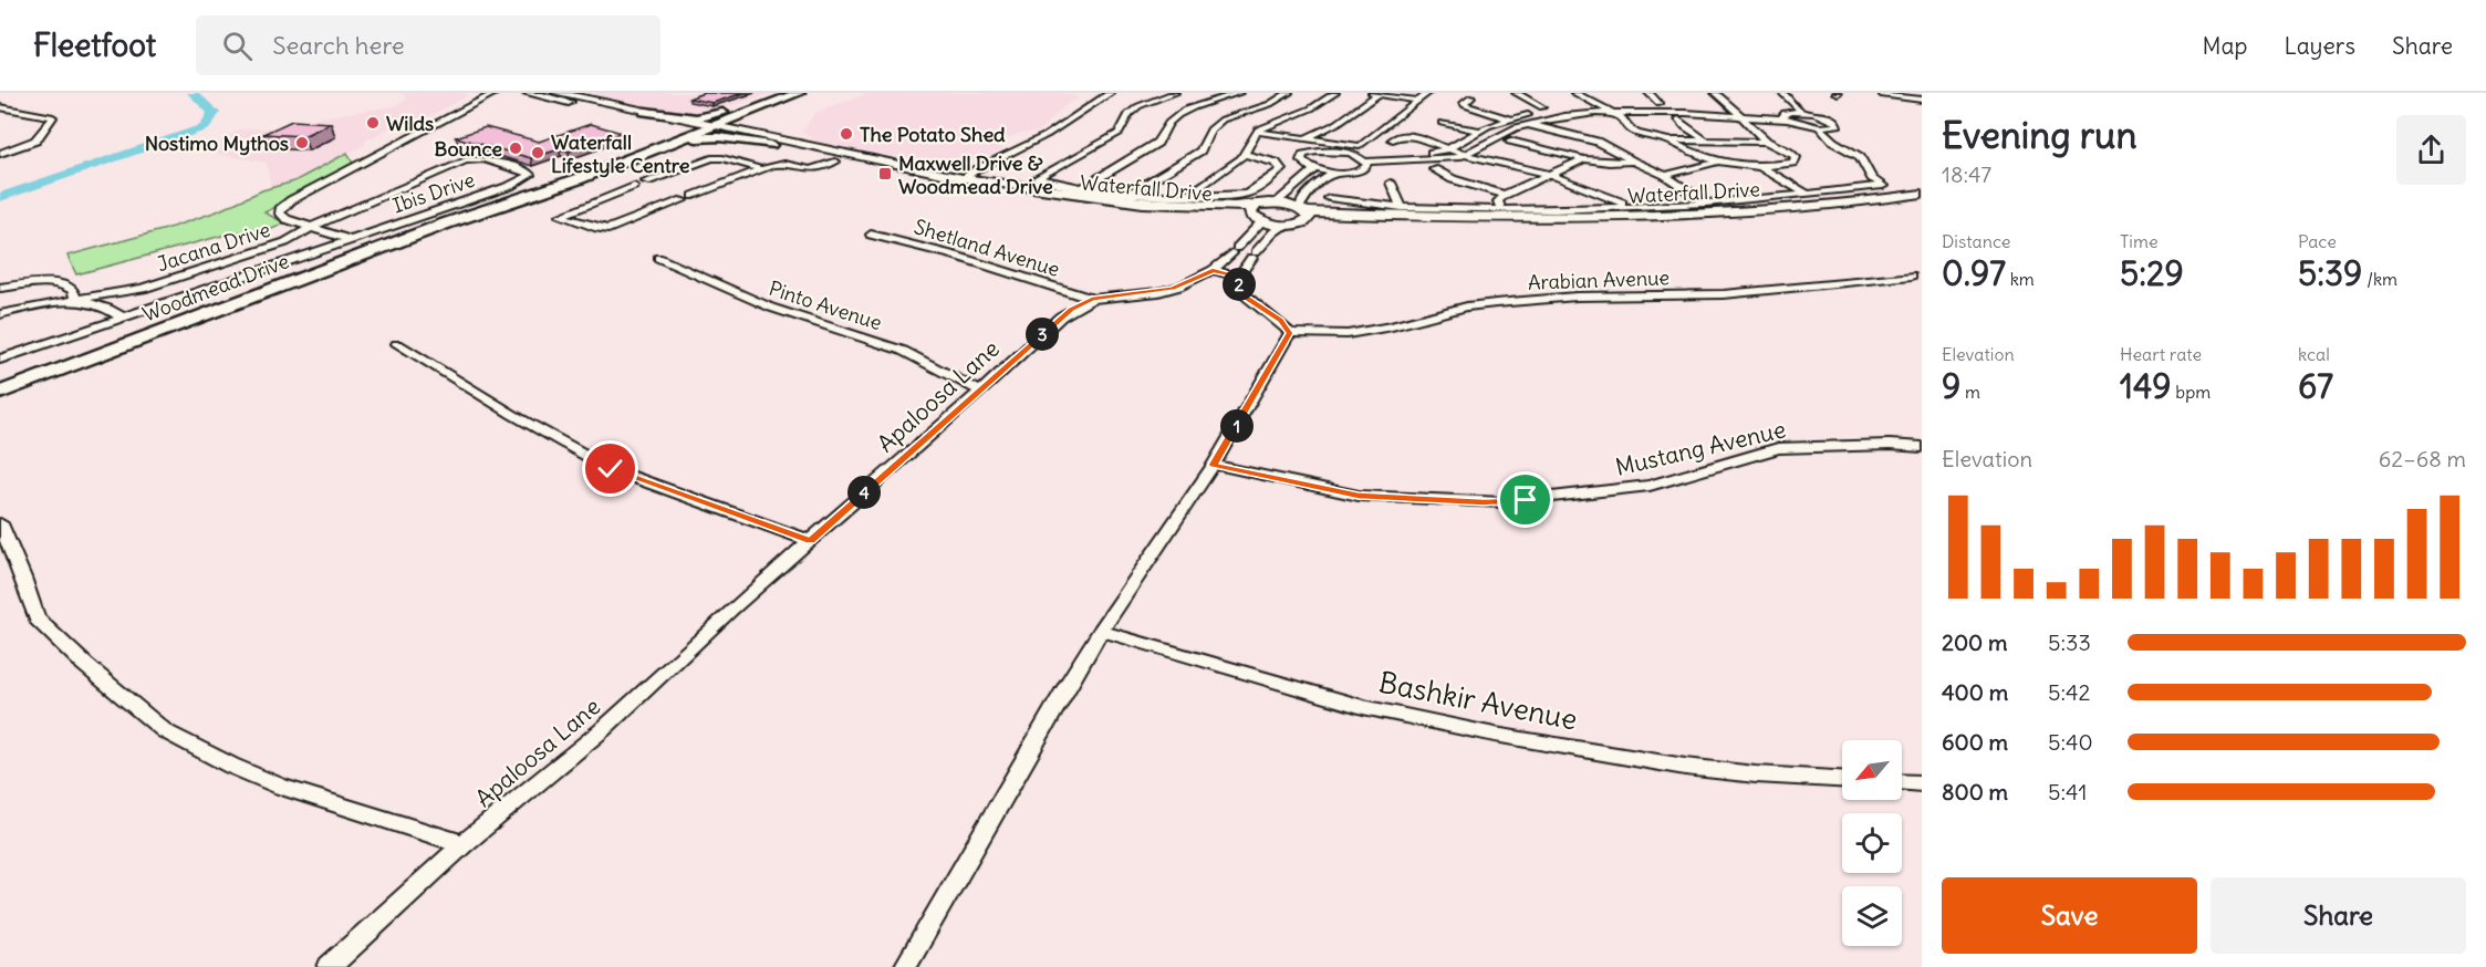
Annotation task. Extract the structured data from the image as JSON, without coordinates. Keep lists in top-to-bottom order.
{
  "streets": {
    "main road": ["Waterfall Drive", "Woodmead Drive"],
    "street": [
      "Ibis Drive",
      "Jacana Drive",
      "Shetland Avenue",
      "Arabian Avenue",
      "Pinto Avenue",
      "Apaloosa Lane",
      "Mustang Avenue",
      "Bashkir Avenue"
    ]
  },
  "crossings": [
    ["Waterfall Drive", "Woodmead Drive"],
    ["Waterfall Drive", "Apaloosa Lane"],
    ["Ibis Drive", "Jacana Drive"],
    ["Shetland Avenue", "Apaloosa Lane"],
    ["Pinto Avenue", "Apaloosa Lane"]
  ],
  "places": {
    "other": [
      "Wilds",
      "The Potato Shed",
      "Nostimo Mythos",
      "Bounce",
      "Waterfall Lifestyle Centre"
    ],
    "transit": ["Maxwell Drive & Woodmead Drive"]
  },
  "north": "bottom left",
  "page": {
    "header": "Fleetfoot",
    "search": "Search here",
    "nav": ["Map", "Layers", "Share"],
    "heading": ["Evening run", "18:47"],
    "stats": [
      ["Distance", "0.97 km"],
      ["Time", "5:29"],
      ["Pace", "5:39 /km"],
      ["Elevation", "9 m"],
      ["Heart rate", "149 bpm"],
      ["kcal", "67"]
    ],
    "pins": [
      "2",
      "3",
      "1",
      "4"
    ],
    "chart": ["Elevation", "62–68 m"],
    "list": [
      {
        "name": "200 m",
        "note": "5:33"
      },
      {
        "name": "400 m",
        "note": "5:42"
      },
      {
        "name": "600 m",
        "note": "5:40"
      },
      {
        "name": "800 m",
        "note": "5:41"
      }
    ],
    "buttons": ["Save", "Share"]
  }
}
